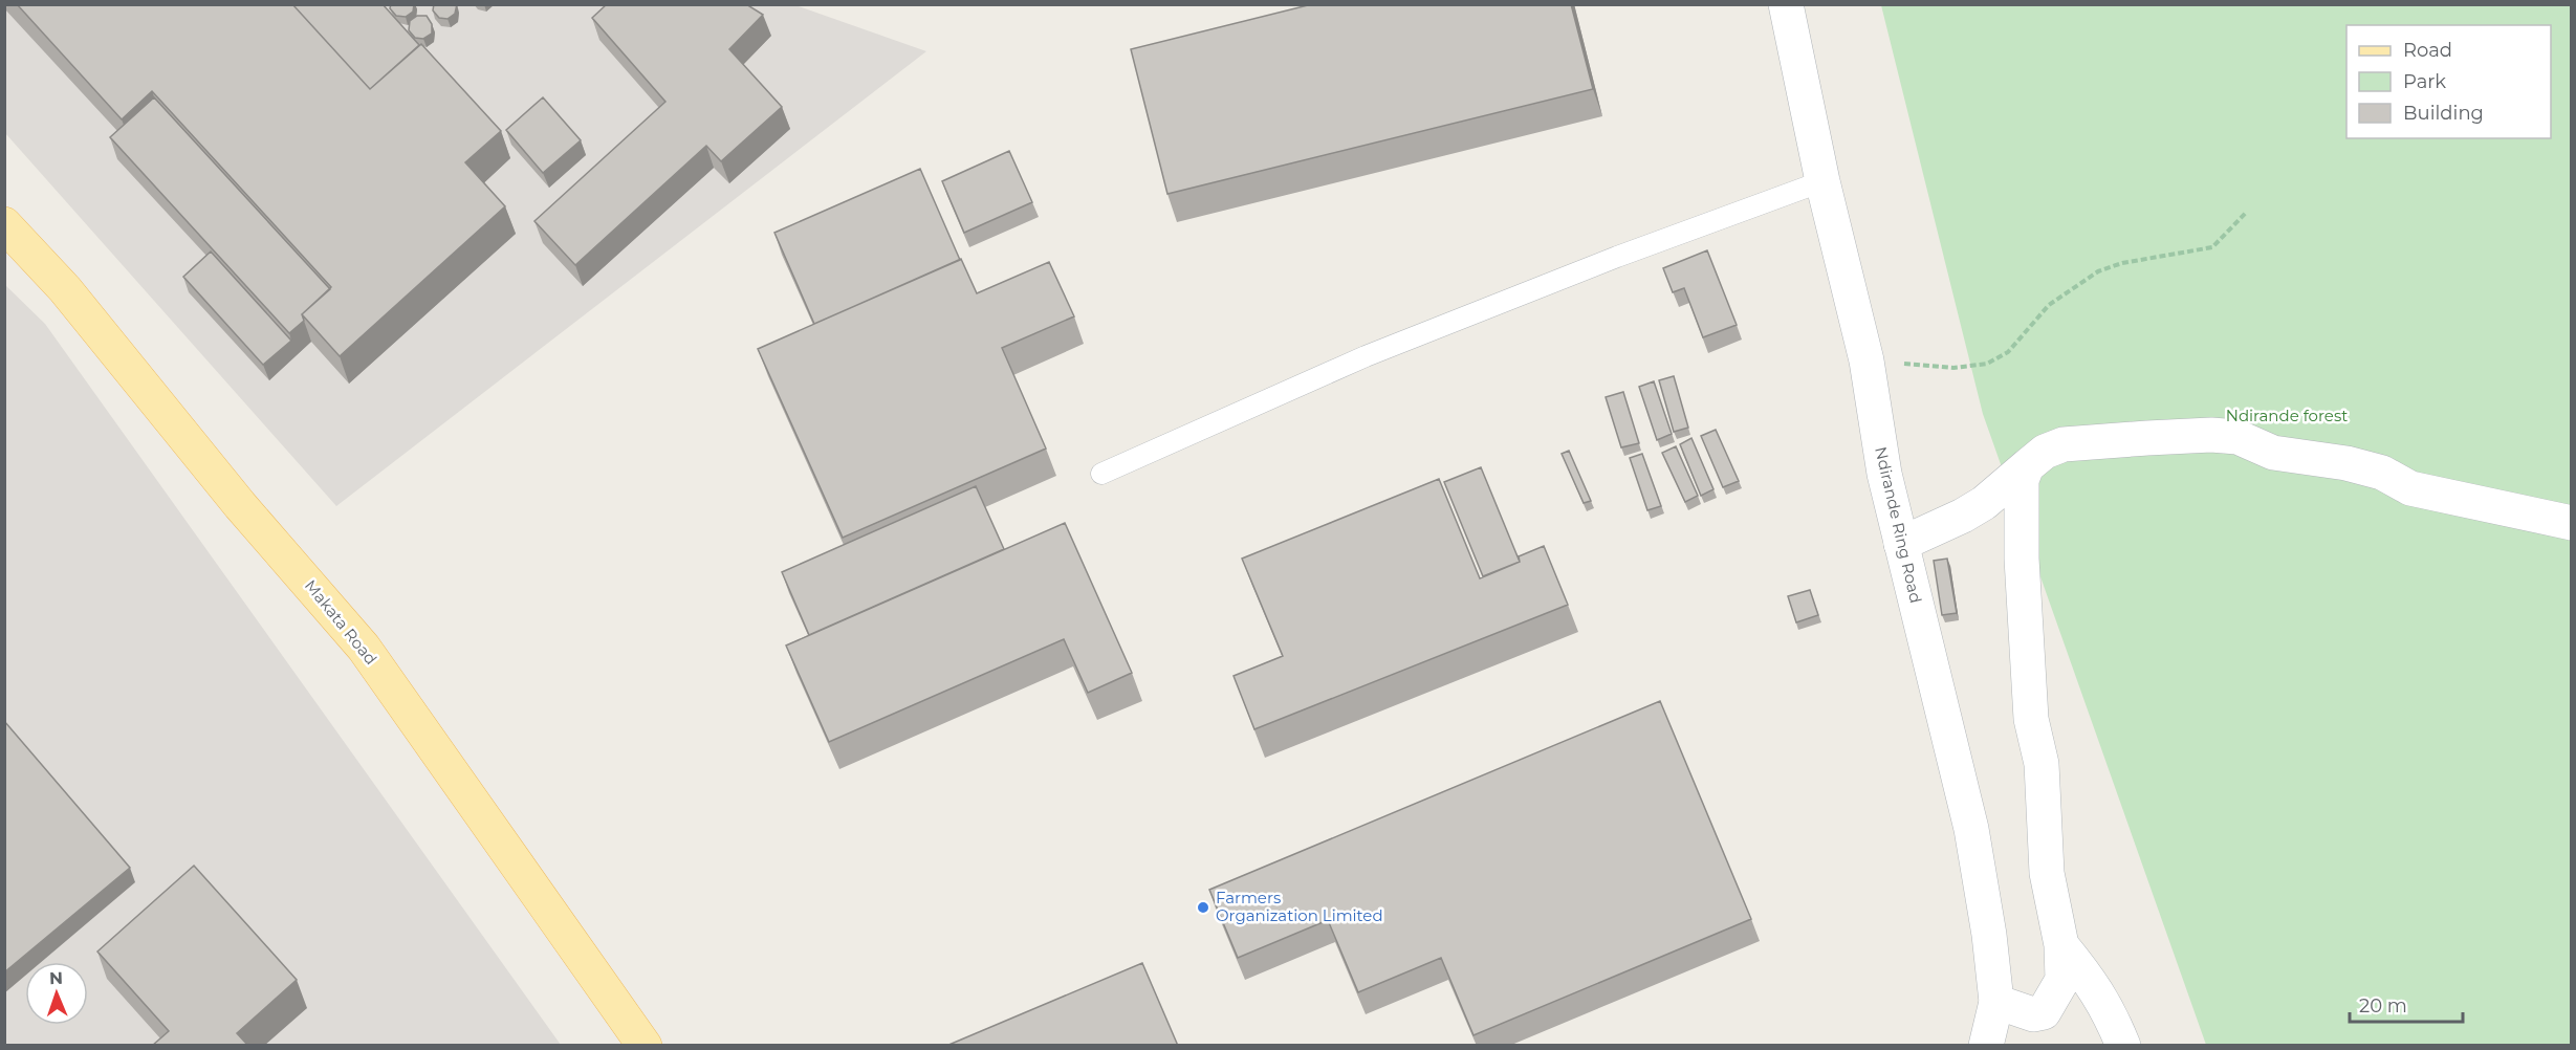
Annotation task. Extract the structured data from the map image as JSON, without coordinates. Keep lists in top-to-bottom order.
{
  "streets": {
    "main road": ["Makata Road"],
    "street": ["Ndirande Ring Road"]
  },
  "parks": ["Ndirande forest"],
  "places": ["Farmers Organization Limited"],
  "legend": ["Road", "Park", "Building"],
  "scale_bar": "20 m",
  "north": "top"
}
